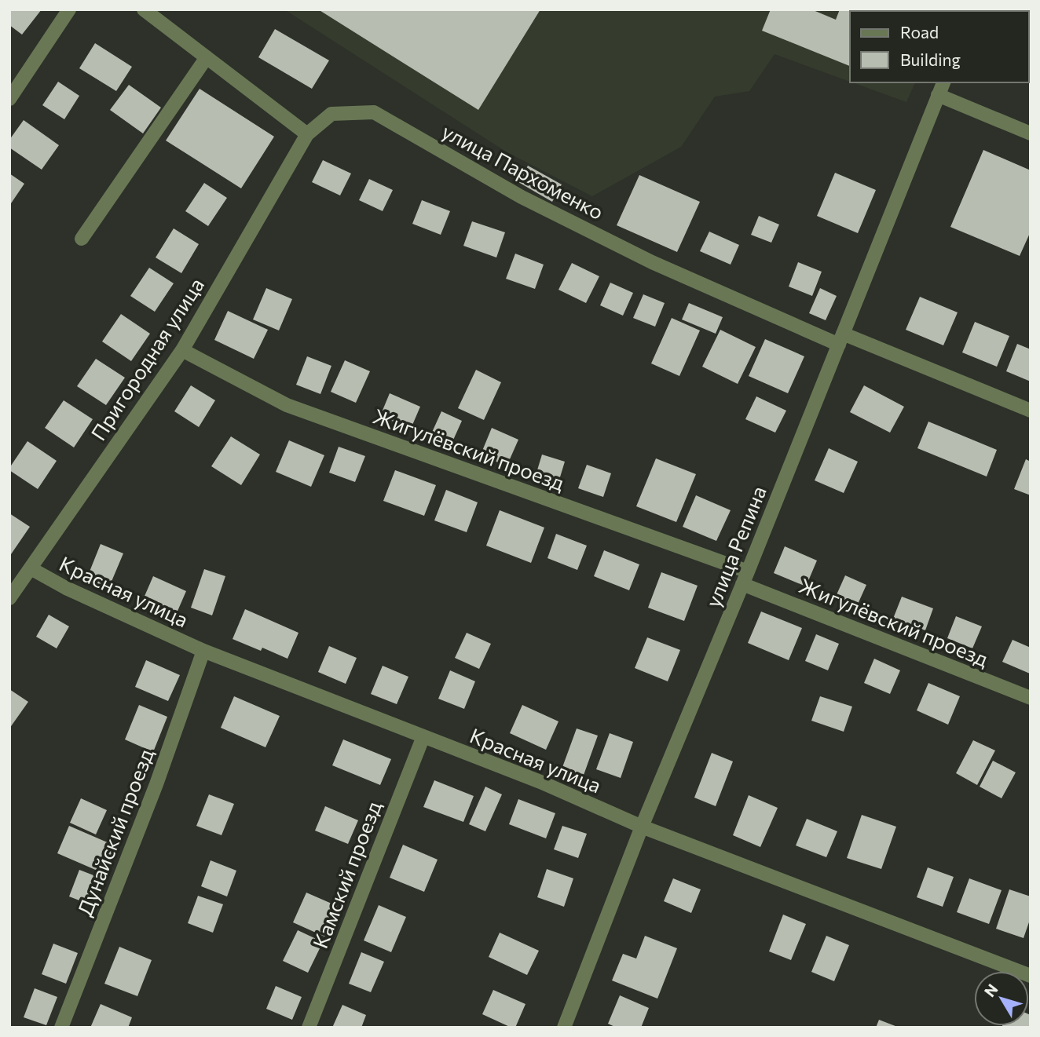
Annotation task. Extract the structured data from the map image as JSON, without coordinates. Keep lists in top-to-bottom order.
{
  "streets": {
    "street": [
      "улица Пархоменко",
      "Пригородная улица",
      "Жигулёвский проезд",
      "улица Репина",
      "Красная улица",
      "Дунайский проезд",
      "Камский проезд"
    ]
  },
  "crossings": [
    ["улица Пархоменко", "Пригородная улица"],
    ["улица Пархоменко", "улица Репина"],
    ["Пригородная улица", "Жигулёвский проезд"],
    ["Пригородная улица", "Красная улица"],
    ["Жигулёвский проезд", "улица Репина"],
    ["улица Репина", "Красная улица"],
    ["Красная улица", "Дунайский проезд"],
    ["Красная улица", "Камский проезд"]
  ],
  "legend": ["Road", "Building"],
  "north": "top left"
}
